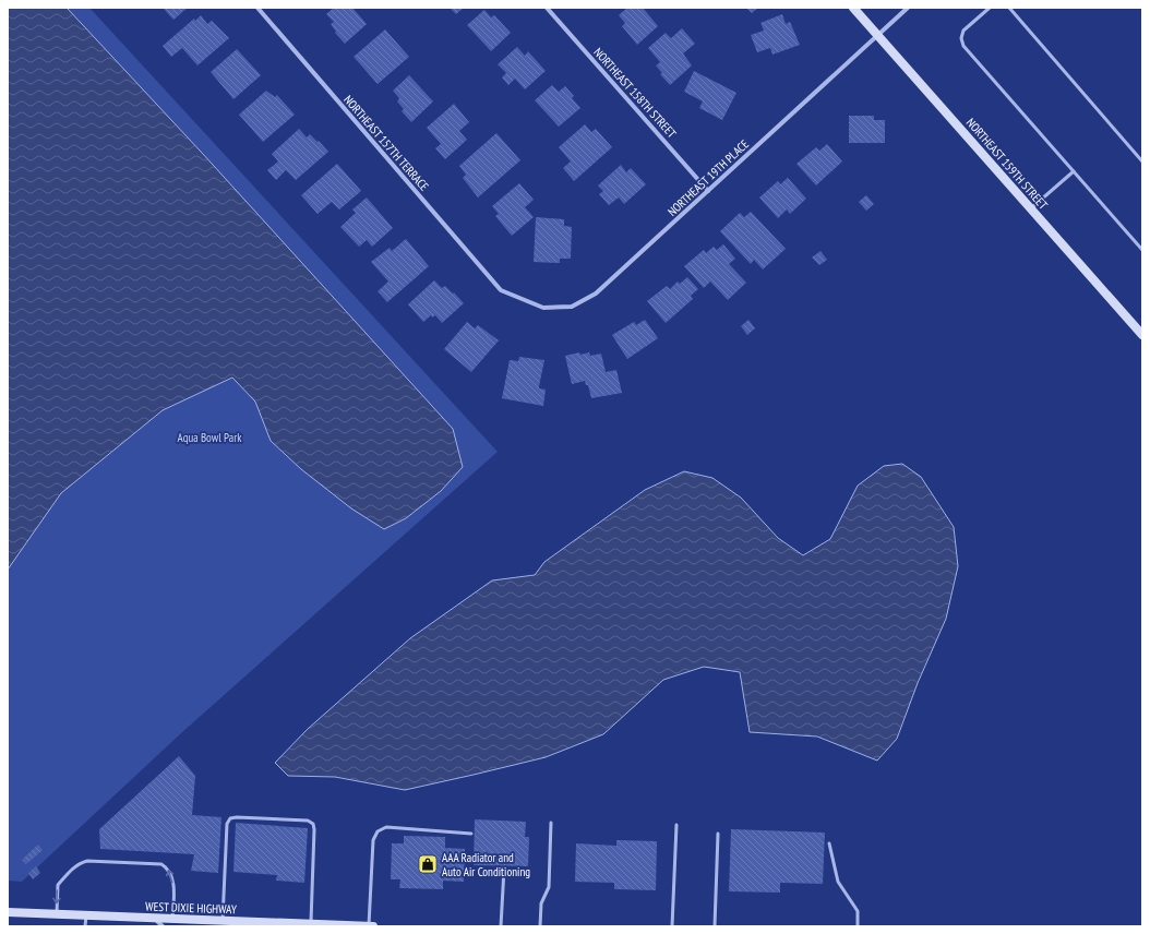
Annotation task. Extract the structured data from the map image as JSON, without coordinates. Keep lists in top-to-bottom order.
{
  "streets": {
    "street": [
      "NORTHEAST 158TH STREET",
      "NORTHEAST 157TH TERRACE",
      "NORTHEAST 159TH STREET",
      "NORTHEAST 19TH PLACE",
      "WEST DIXIE HIGHWAY"
    ]
  },
  "crossings": [
    ["NORTHEAST 158TH STREET", "NORTHEAST 19TH PLACE"],
    ["NORTHEAST 157TH TERRACE", "NORTHEAST 19TH PLACE"],
    ["NORTHEAST 159TH STREET", "NORTHEAST 19TH PLACE"]
  ],
  "parks": ["Aqua Bowl Park"],
  "places": {
    "shop": ["AAA Radiator and Auto Air Conditioning"]
  }
}
